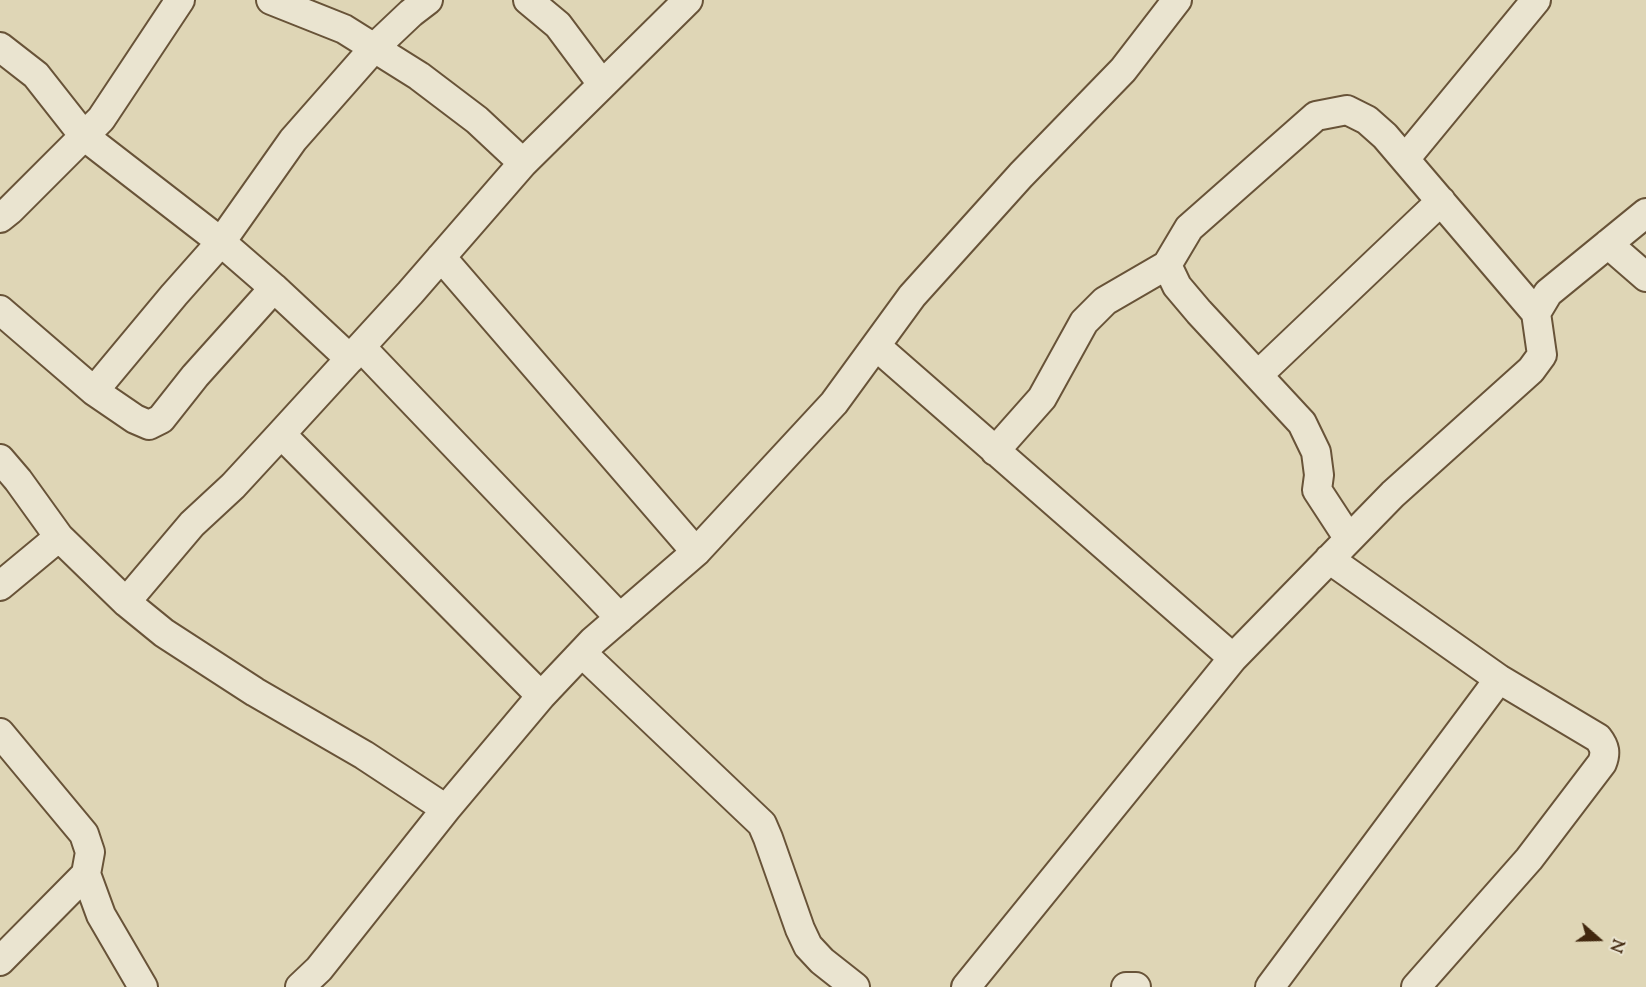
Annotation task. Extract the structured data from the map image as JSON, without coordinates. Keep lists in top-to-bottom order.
{
  "north": "right"
}
